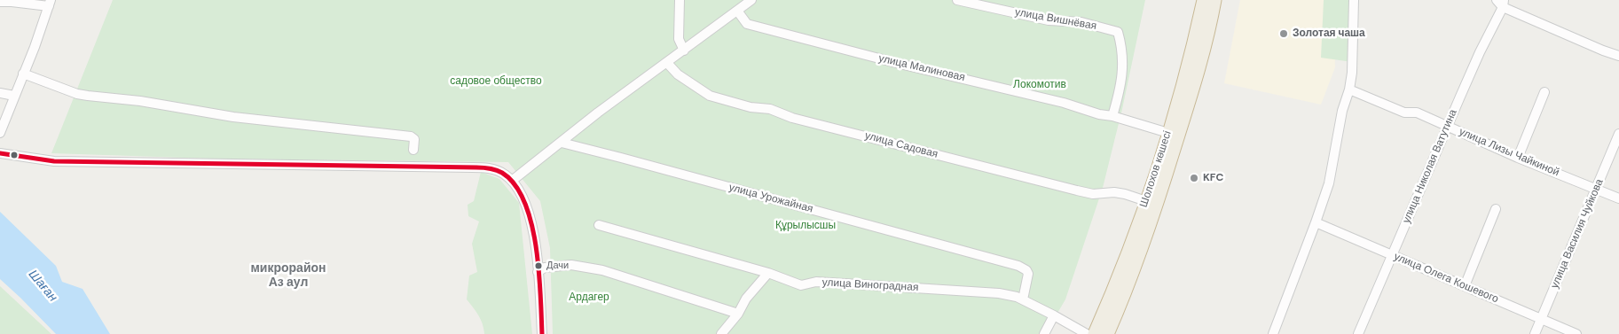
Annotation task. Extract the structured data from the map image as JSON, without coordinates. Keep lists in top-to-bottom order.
{
  "streets": {
    "highway": ["Шолохов көшесі"],
    "street": [
      "улица Вишнёвая",
      "улица Малиновая",
      "улица Садовая",
      "улица Лизы Чайкиной",
      "улица Николая Ватутина",
      "улица Урожайная",
      "улица Василия Чуйкова",
      "улица Олега Кошевого",
      "улица Виноградная"
    ]
  },
  "crossings": [
    ["улица Вишнёвая", "улица Малиновая"],
    ["улица Малиновая", "Шолохов көшесі"],
    ["улица Садовая", "Шолохов көшесі"],
    ["улица Лизы Чайкиной", "улица Николая Ватутина"],
    ["улица Лизы Чайкиной", "улица Василия Чуйкова"],
    ["улица Николая Ватутина", "улица Олега Кошевого"],
    ["улица Урожайная", "улица Виноградная"],
    ["улица Василия Чуйкова", "улица Олега Кошевого"]
  ],
  "districts": ["микрорайон Аз аул"],
  "water": ["Шаған"],
  "parks": [
    "садовое общество",
    "Локомотив",
    "Құрылысшы",
    "Ардагер"
  ],
  "places": ["Золотая чаша", "KFC", "Дачи"]
}
